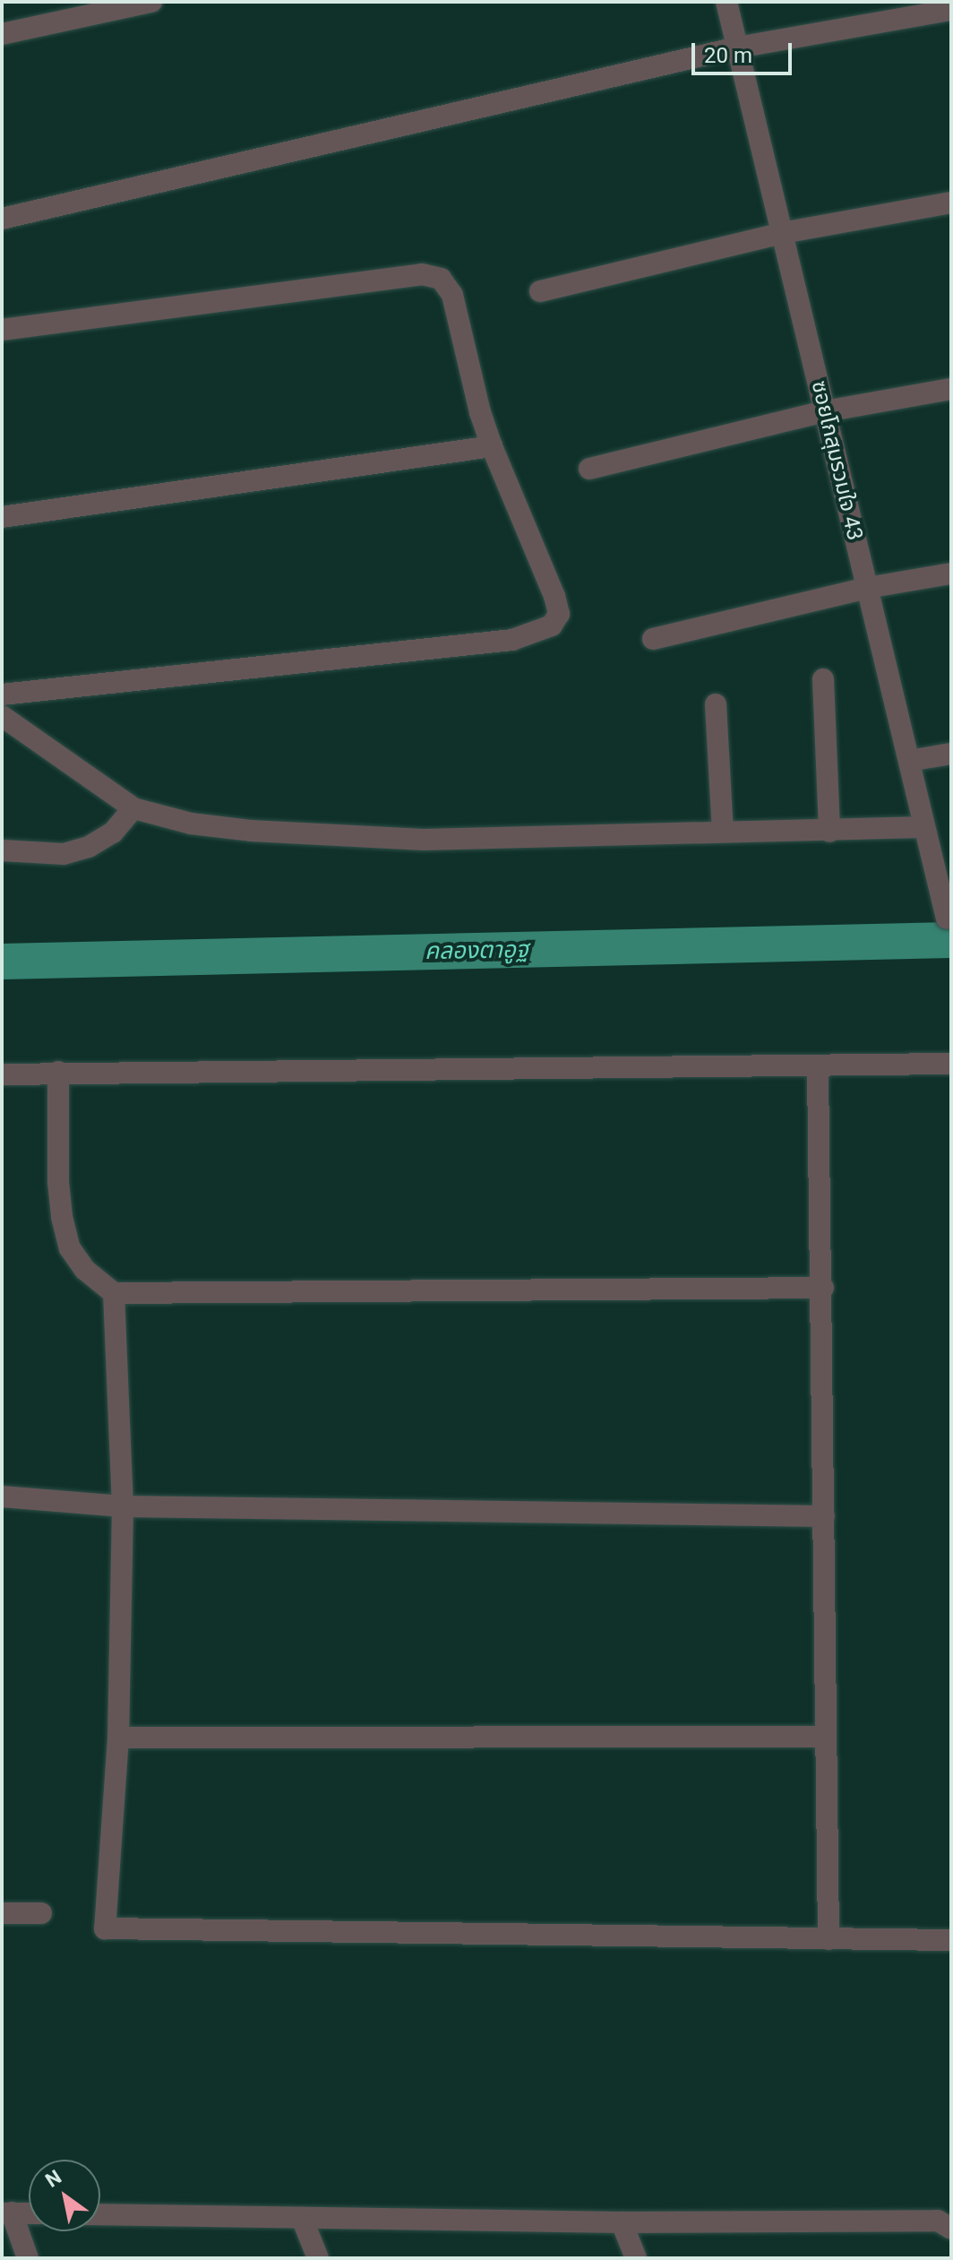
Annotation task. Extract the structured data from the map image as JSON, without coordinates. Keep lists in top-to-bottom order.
{
  "streets": {
    "street": ["ซอยโกสุมรวมใจ 43"]
  },
  "water": ["คลองตาอูฐ"],
  "scale_bar": "20 m",
  "north": "top left"
}
